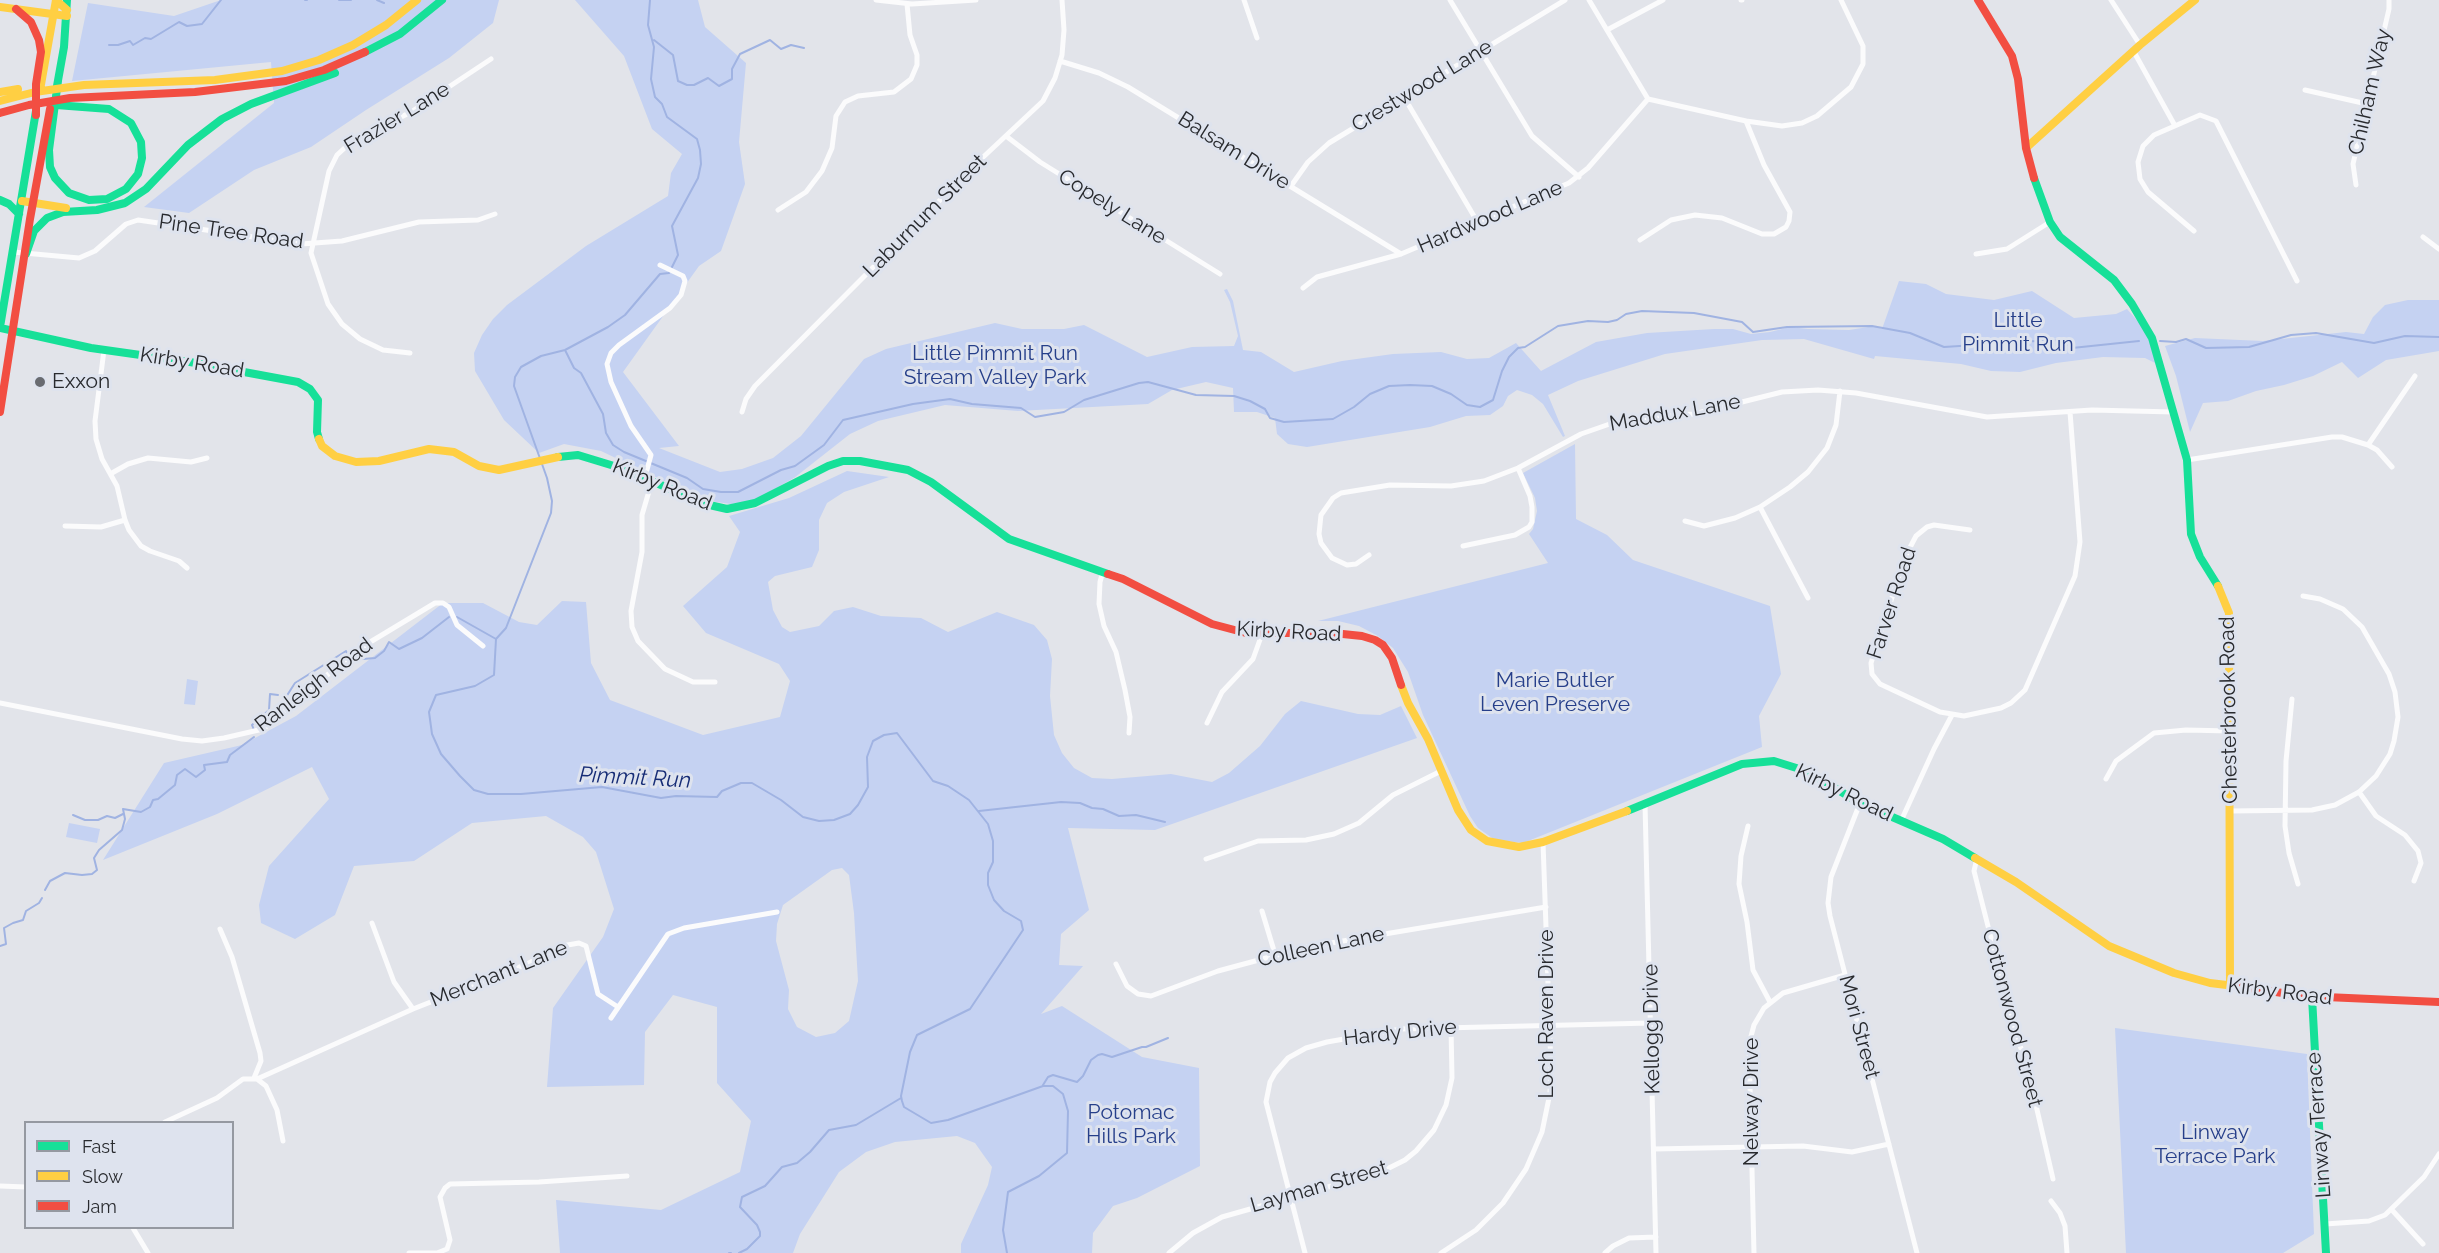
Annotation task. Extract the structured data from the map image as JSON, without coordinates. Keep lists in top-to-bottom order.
{
  "streets": {
    "main road": ["Kirby Road", "Chesterbrook Road", "Linway Terrace"],
    "street": [
      "Crestwood Lane",
      "Chilham Way",
      "Frazier Lane",
      "Balsam Drive",
      "Copely Lane",
      "Laburnum Street",
      "Hardwood Lane",
      "Pine Tree Road",
      "Maddux Lane",
      "Farver Road",
      "Ranleigh Road",
      "Colleen Lane",
      "Merchant Lane",
      "Loch Raven Drive",
      "Cottonwood Street",
      "Mori Street",
      "Kellogg Drive",
      "Hardy Drive",
      "Nelway Drive",
      "Layman Street"
    ]
  },
  "crossings": [
    ["Crestwood Lane", "Balsam Drive"],
    ["Frazier Lane", "Pine Tree Road"],
    ["Balsam Drive", "Laburnum Street"],
    ["Balsam Drive", "Hardwood Lane"],
    ["Copely Lane", "Laburnum Street"],
    ["Kirby Road", "Chesterbrook Road"],
    ["Kirby Road", "Loch Raven Drive"],
    ["Kirby Road", "Cottonwood Street"],
    ["Kirby Road", "Mori Street"],
    ["Kirby Road", "Kellogg Drive"],
    ["Kirby Road", "Linway Terrace"],
    ["Maddux Lane", "Chesterbrook Road"],
    ["Colleen Lane", "Loch Raven Drive"],
    ["Loch Raven Drive", "Hardy Drive"],
    ["Mori Street", "Nelway Drive"],
    ["Kellogg Drive", "Hardy Drive"],
    ["Hardy Drive", "Layman Street"]
  ],
  "water": ["Pimmit Run"],
  "parks": [
    "Little Pimmit Run",
    "Little Pimmit Run Stream Valley Park",
    "Marie Butler Leven Preserve",
    "Potomac Hills Park",
    "Linway Terrace Park"
  ],
  "places": ["Exxon"],
  "legend": ["Fast", "Slow", "Jam"]
}
